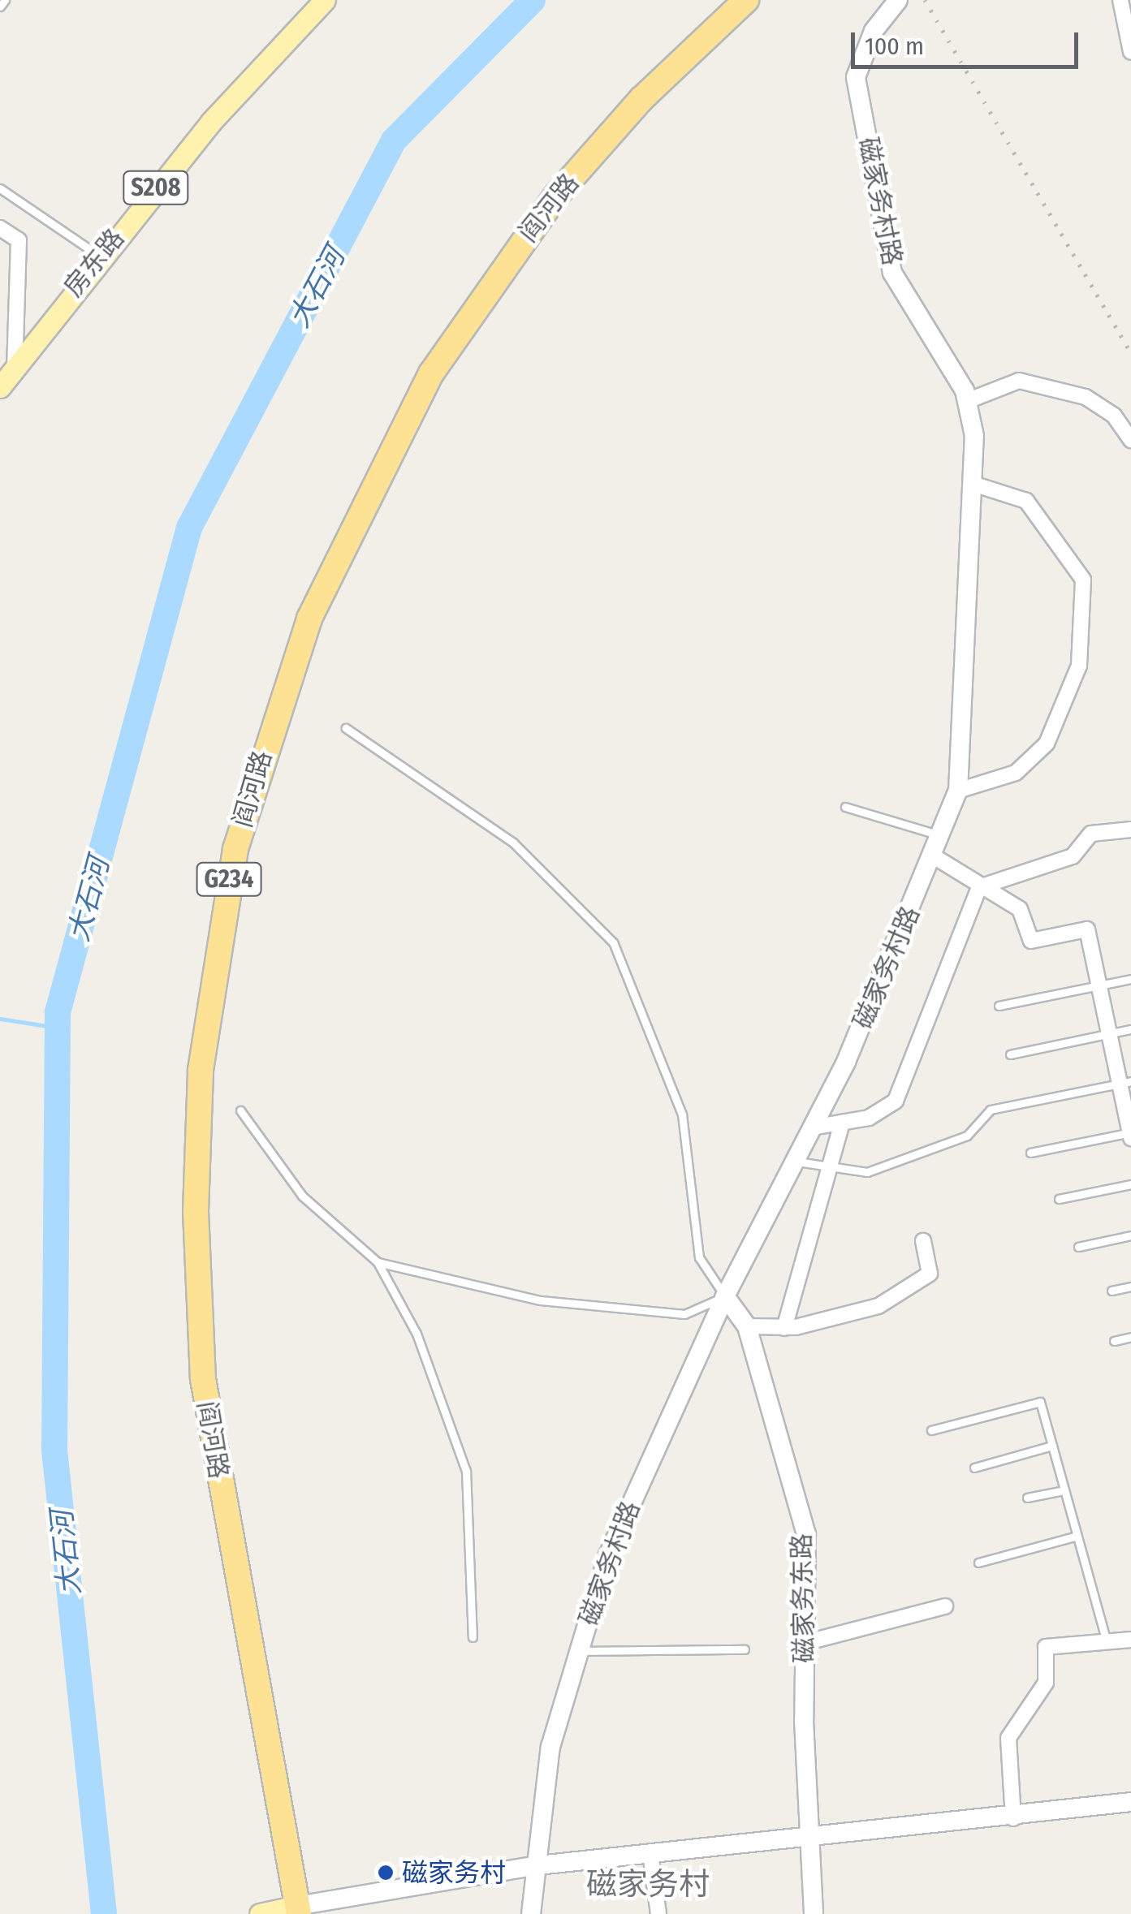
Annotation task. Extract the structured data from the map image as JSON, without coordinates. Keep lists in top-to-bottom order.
{
  "streets": {
    "highway": ["阎河路", "G234"],
    "main road": ["S208", "房东路"],
    "street": ["磁家务村路", "磁家务东路"]
  },
  "crossings": [
    ["磁家务村路", "磁家务东路"]
  ],
  "districts": ["磁家务村"],
  "water": ["大石河"],
  "places": ["磁家务村"],
  "scale_bar": "100 m"
}
